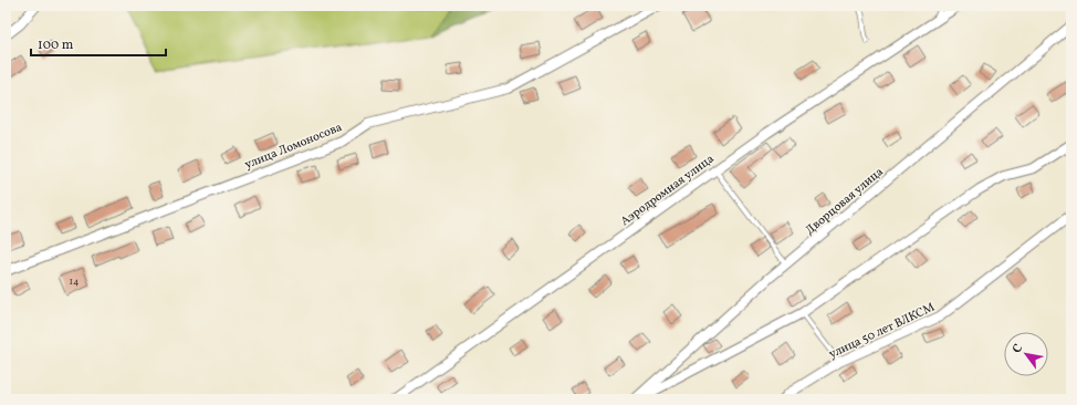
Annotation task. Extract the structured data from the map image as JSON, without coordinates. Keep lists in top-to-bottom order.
{
  "streets": {
    "street": [
      "улица Ломоносова",
      "Аэродромная улица",
      "Дворцовая улица",
      "улица 50 лет ВЛКСМ"
    ]
  },
  "house_numbers": ["14"],
  "scale_bar": "100 m",
  "north": "top left"
}
